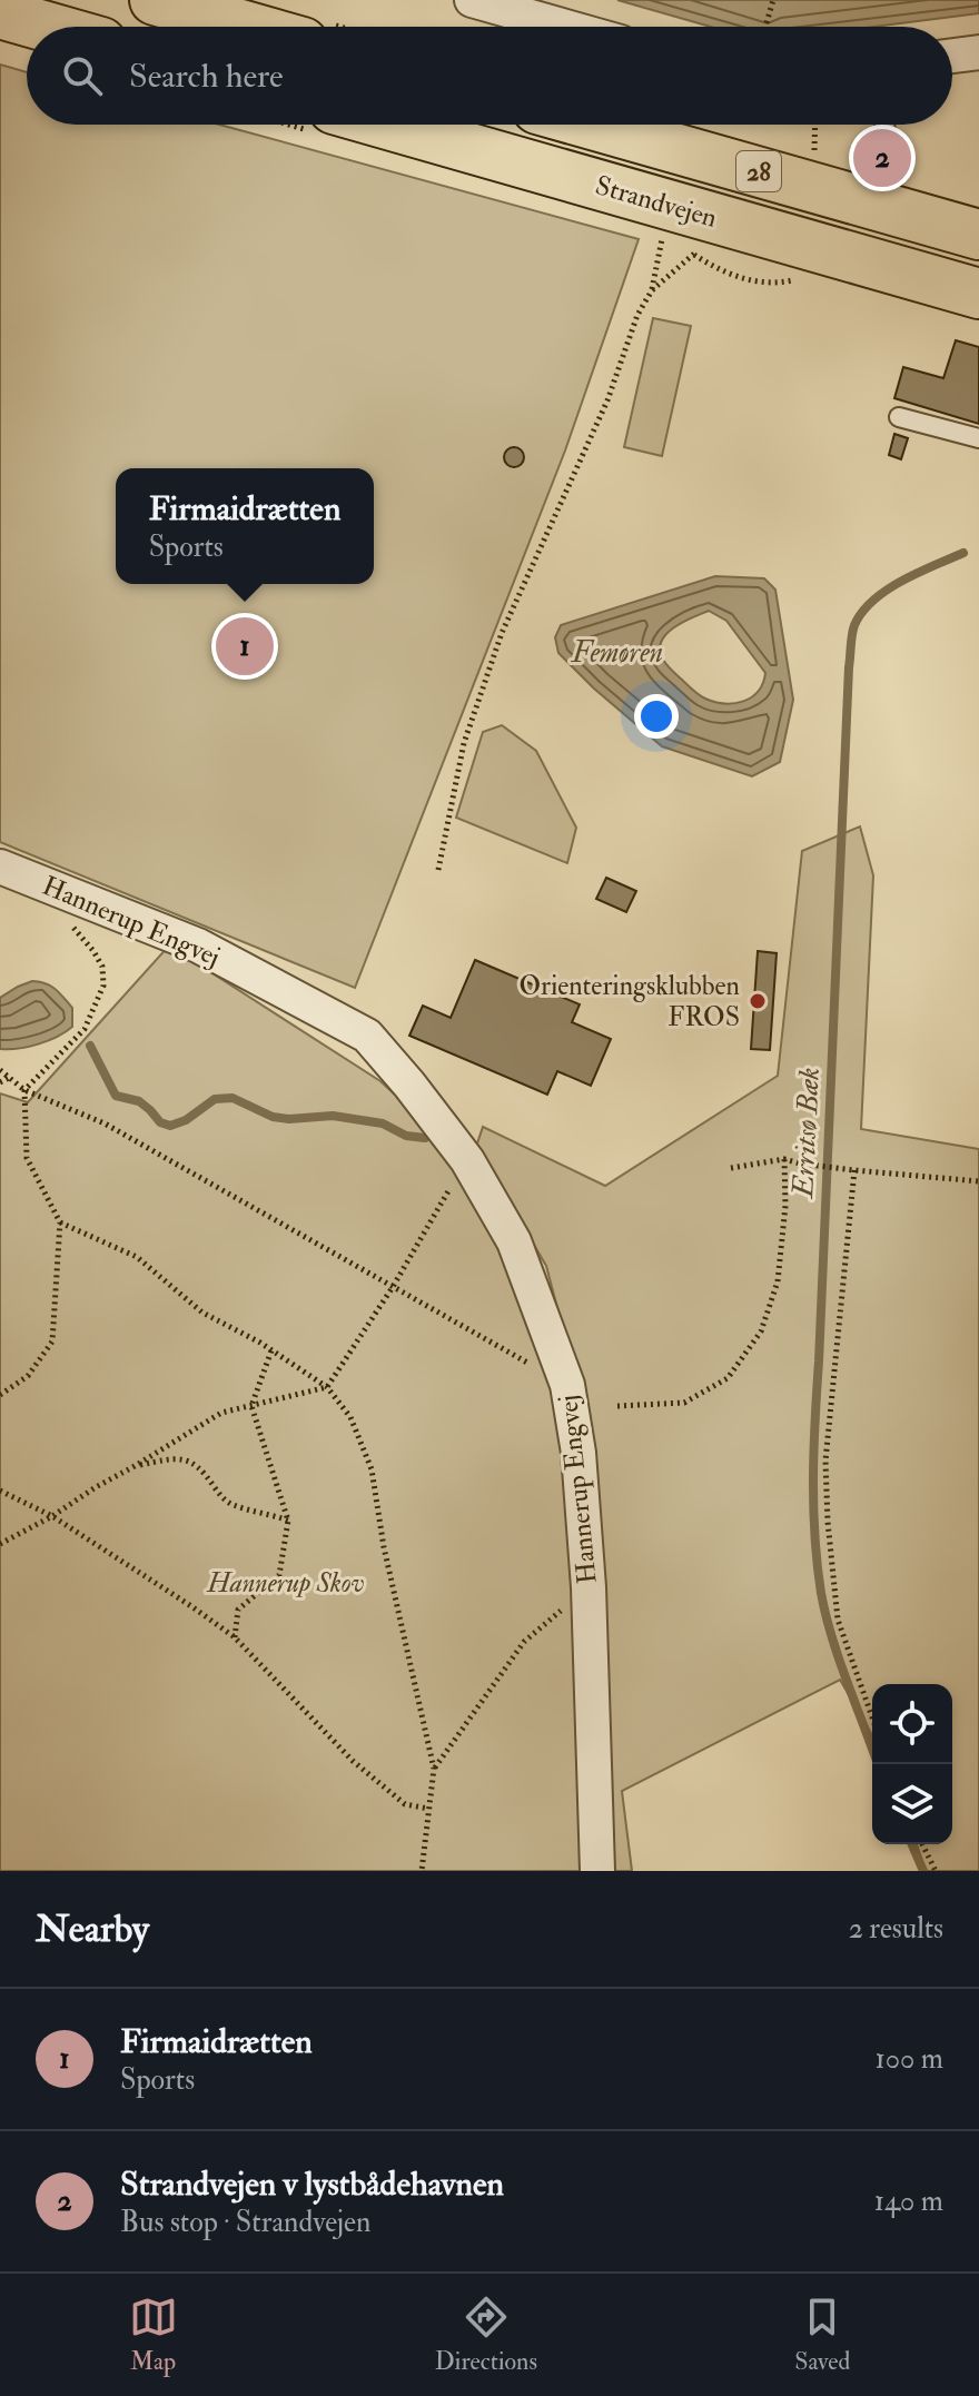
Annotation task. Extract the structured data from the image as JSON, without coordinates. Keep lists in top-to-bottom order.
{
  "streets": {
    "main road": ["28", "Strandvejen"],
    "street": ["Hannerup Engvej"]
  },
  "water": ["Femøren", "Erritsø Bæk"],
  "parks": ["Hannerup Skov"],
  "places": ["Orienteringsklubben FROS"],
  "page": {
    "search": "Search here",
    "pins": ["2", "1"],
    "popup": ["Firmaidrætten", "Sports"],
    "heading": ["Nearby", "2 results"],
    "list": [
      {
        "mark": "1",
        "name": "Firmaidrætten",
        "note": "Sports",
        "value": "100 m"
      },
      {
        "mark": "2",
        "name": "Strandvejen v lystbådehavnen",
        "note": "Bus stop · Strandvejen",
        "value": "140 m"
      }
    ],
    "nav": ["Map", "Directions", "Saved"]
  }
}
